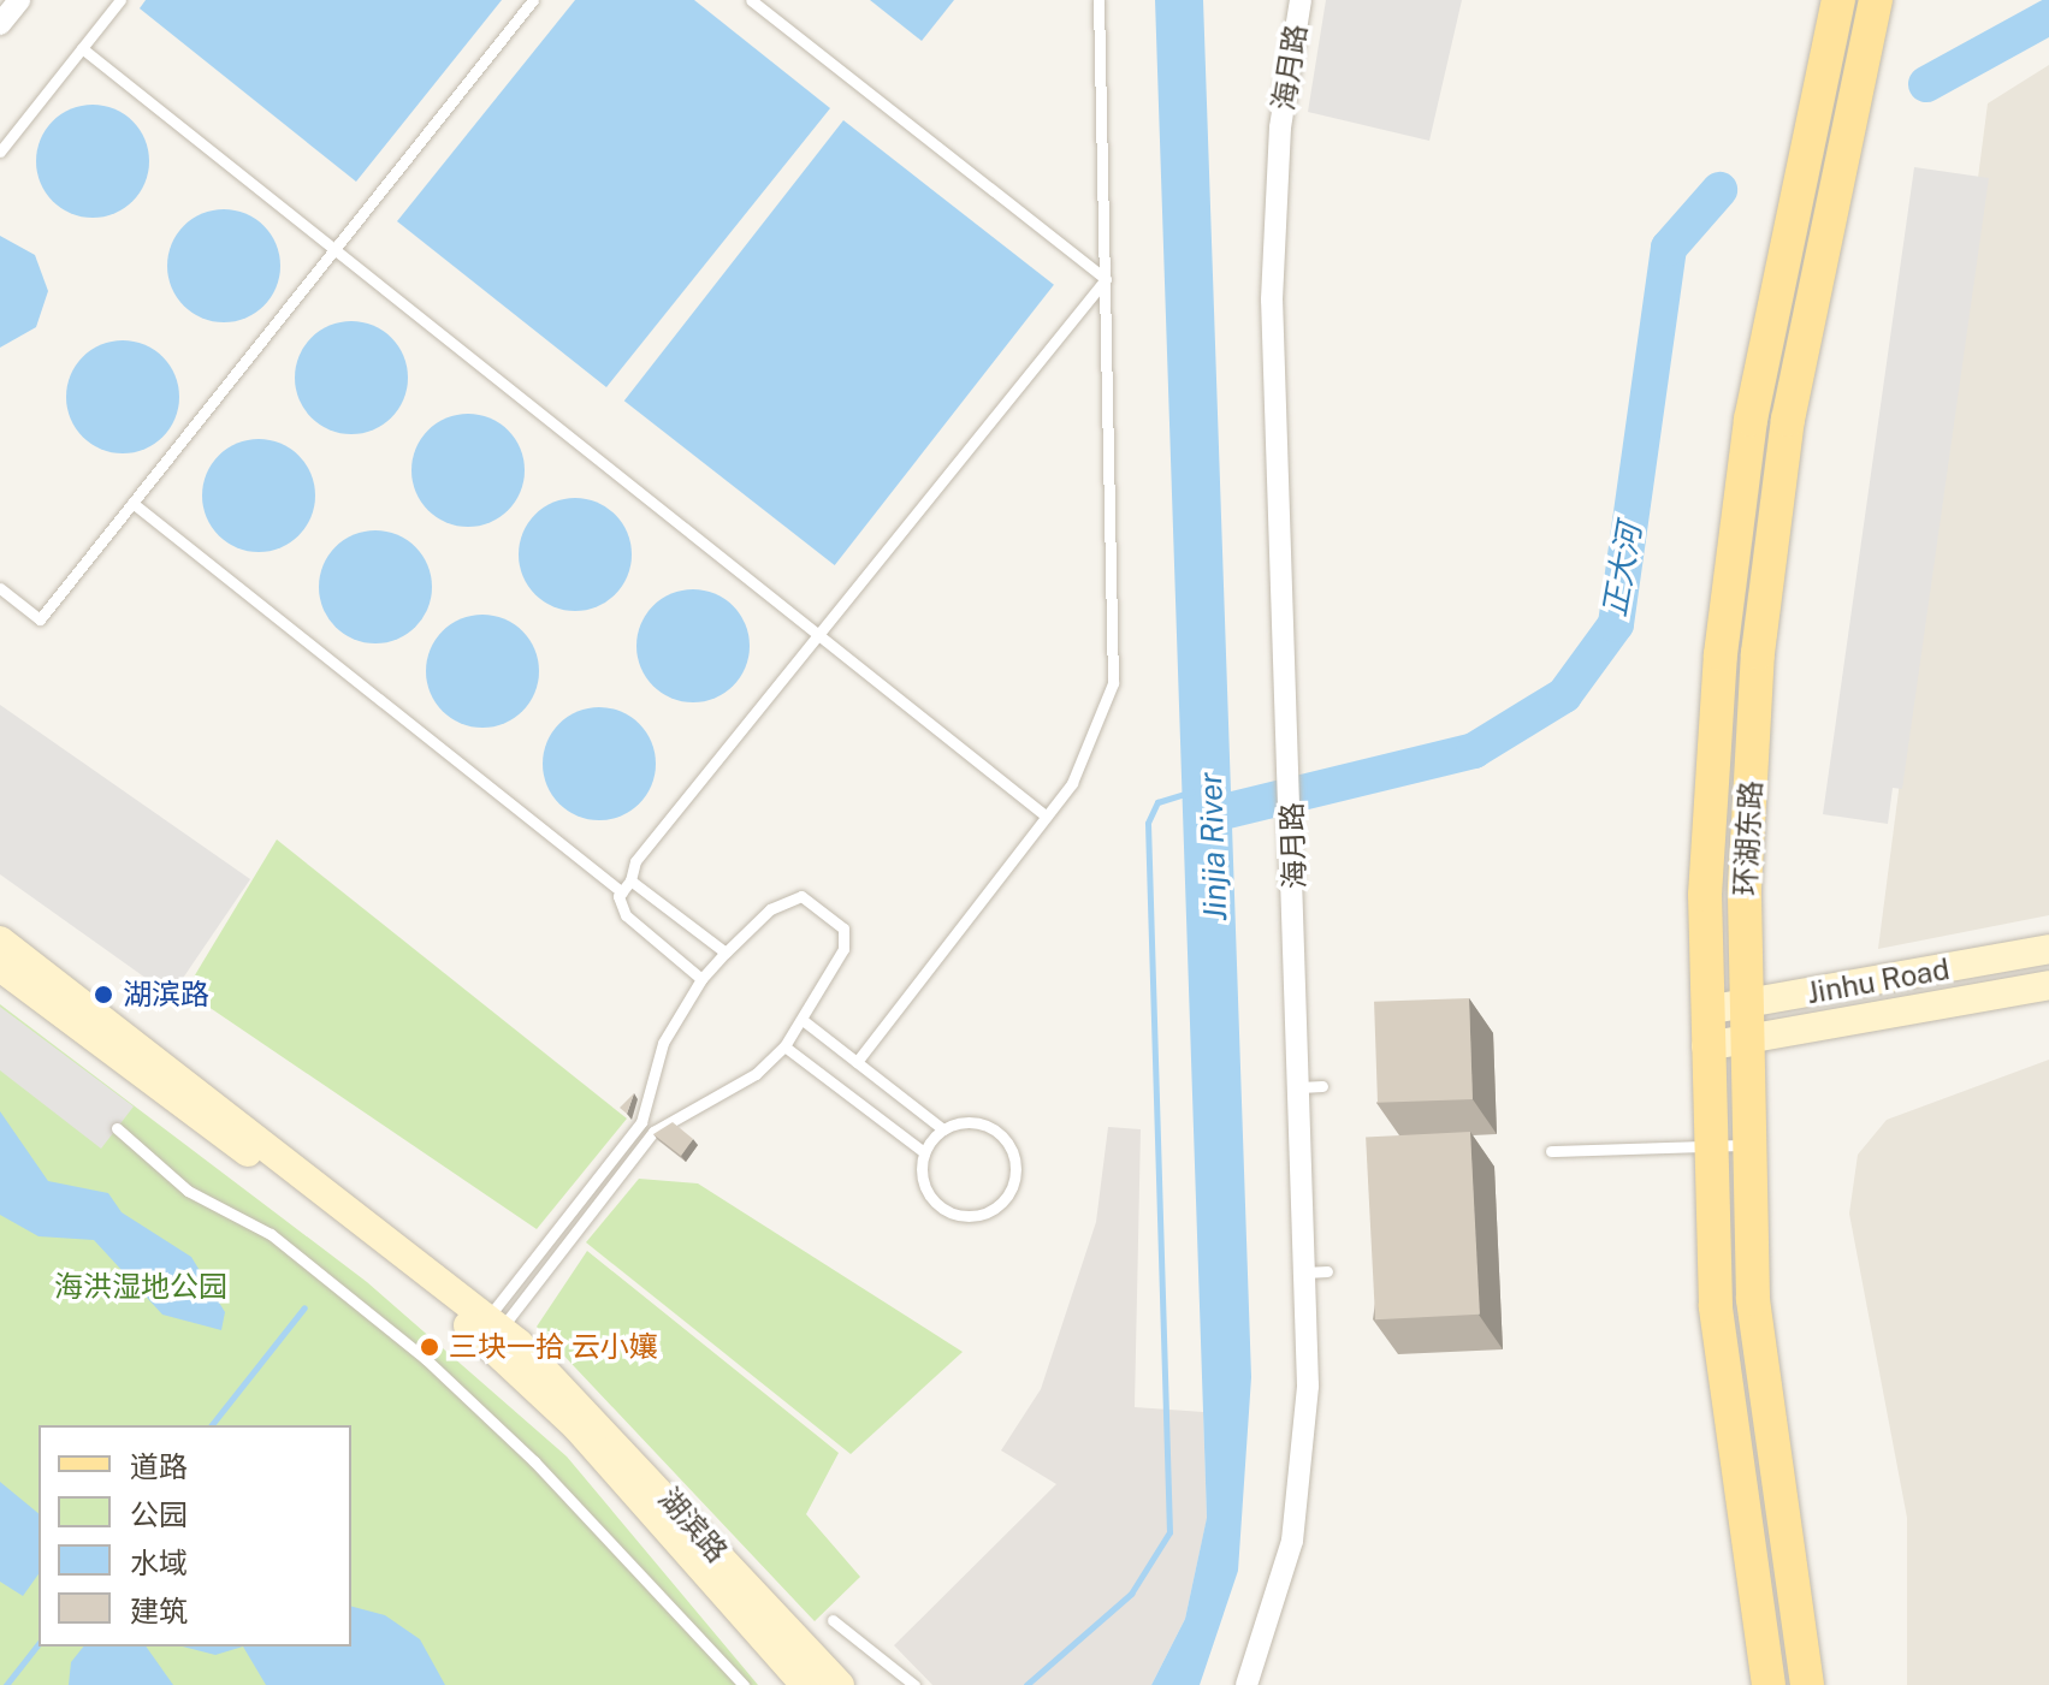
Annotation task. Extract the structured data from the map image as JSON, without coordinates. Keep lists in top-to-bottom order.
{
  "streets": {
    "main road": ["环湖东路", "Jinhu Road", "湖滨路"],
    "street": ["海月路"]
  },
  "crossings": [
    ["环湖东路", "Jinhu Road"]
  ],
  "water": ["正大河", "Jinjia River"],
  "parks": ["海洪湿地公园"],
  "places": ["湖滨路", "三块一拾 云小孃"],
  "legend": [
    "道路",
    "公园",
    "水域",
    "建筑"
  ]
}
